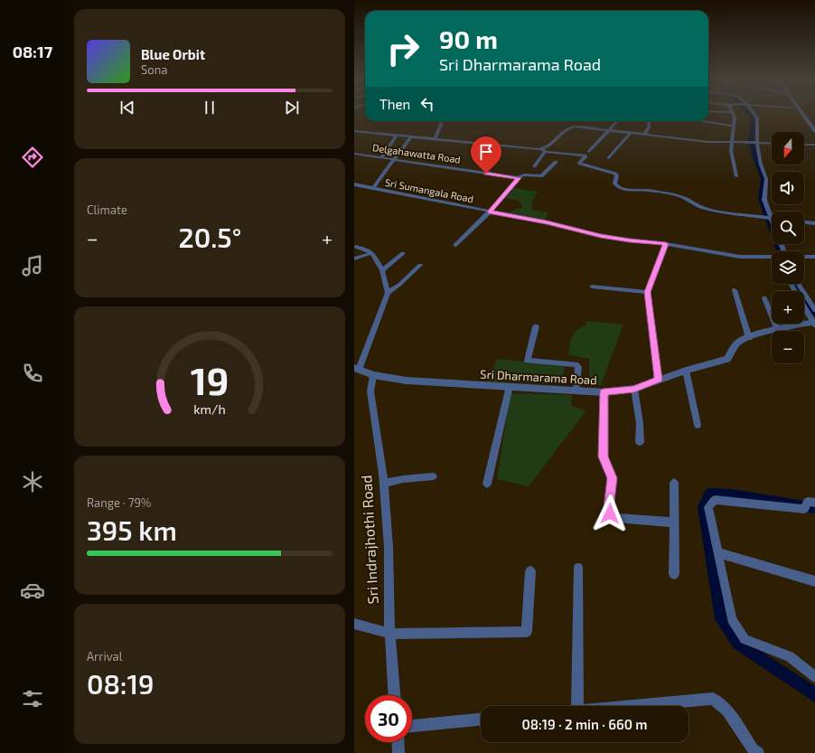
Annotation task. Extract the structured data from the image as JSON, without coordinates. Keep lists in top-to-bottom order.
{
  "streets": {
    "street": [
      "Delgahawatta Road",
      "Sri Sumangala Road",
      "Sri Dharmarama Road",
      "Sri Indrajhothi Road"
    ]
  },
  "crossings": [
    ["Sri Dharmarama Road", "Sri Indrajhothi Road"]
  ],
  "north": "bottom",
  "page": {
    "tabs": "08:17",
    "turn": ["90 m", "Sri Dharmarama Road"],
    "song": ["Blue Orbit", "Sona"],
    "then": "Then",
    "map_buttons": ["+", "−"],
    "tile": [
      "Climate",
      ["Range · 79%", "395 km"],
      ["Arrival", "08:19"]
    ],
    "heat": ["−", "20.5°", "+"],
    "limit": "30",
    "trip": "08:19 · 2 min · 660 m",
    "gauge": ["19", "km/h"]
  }
}
